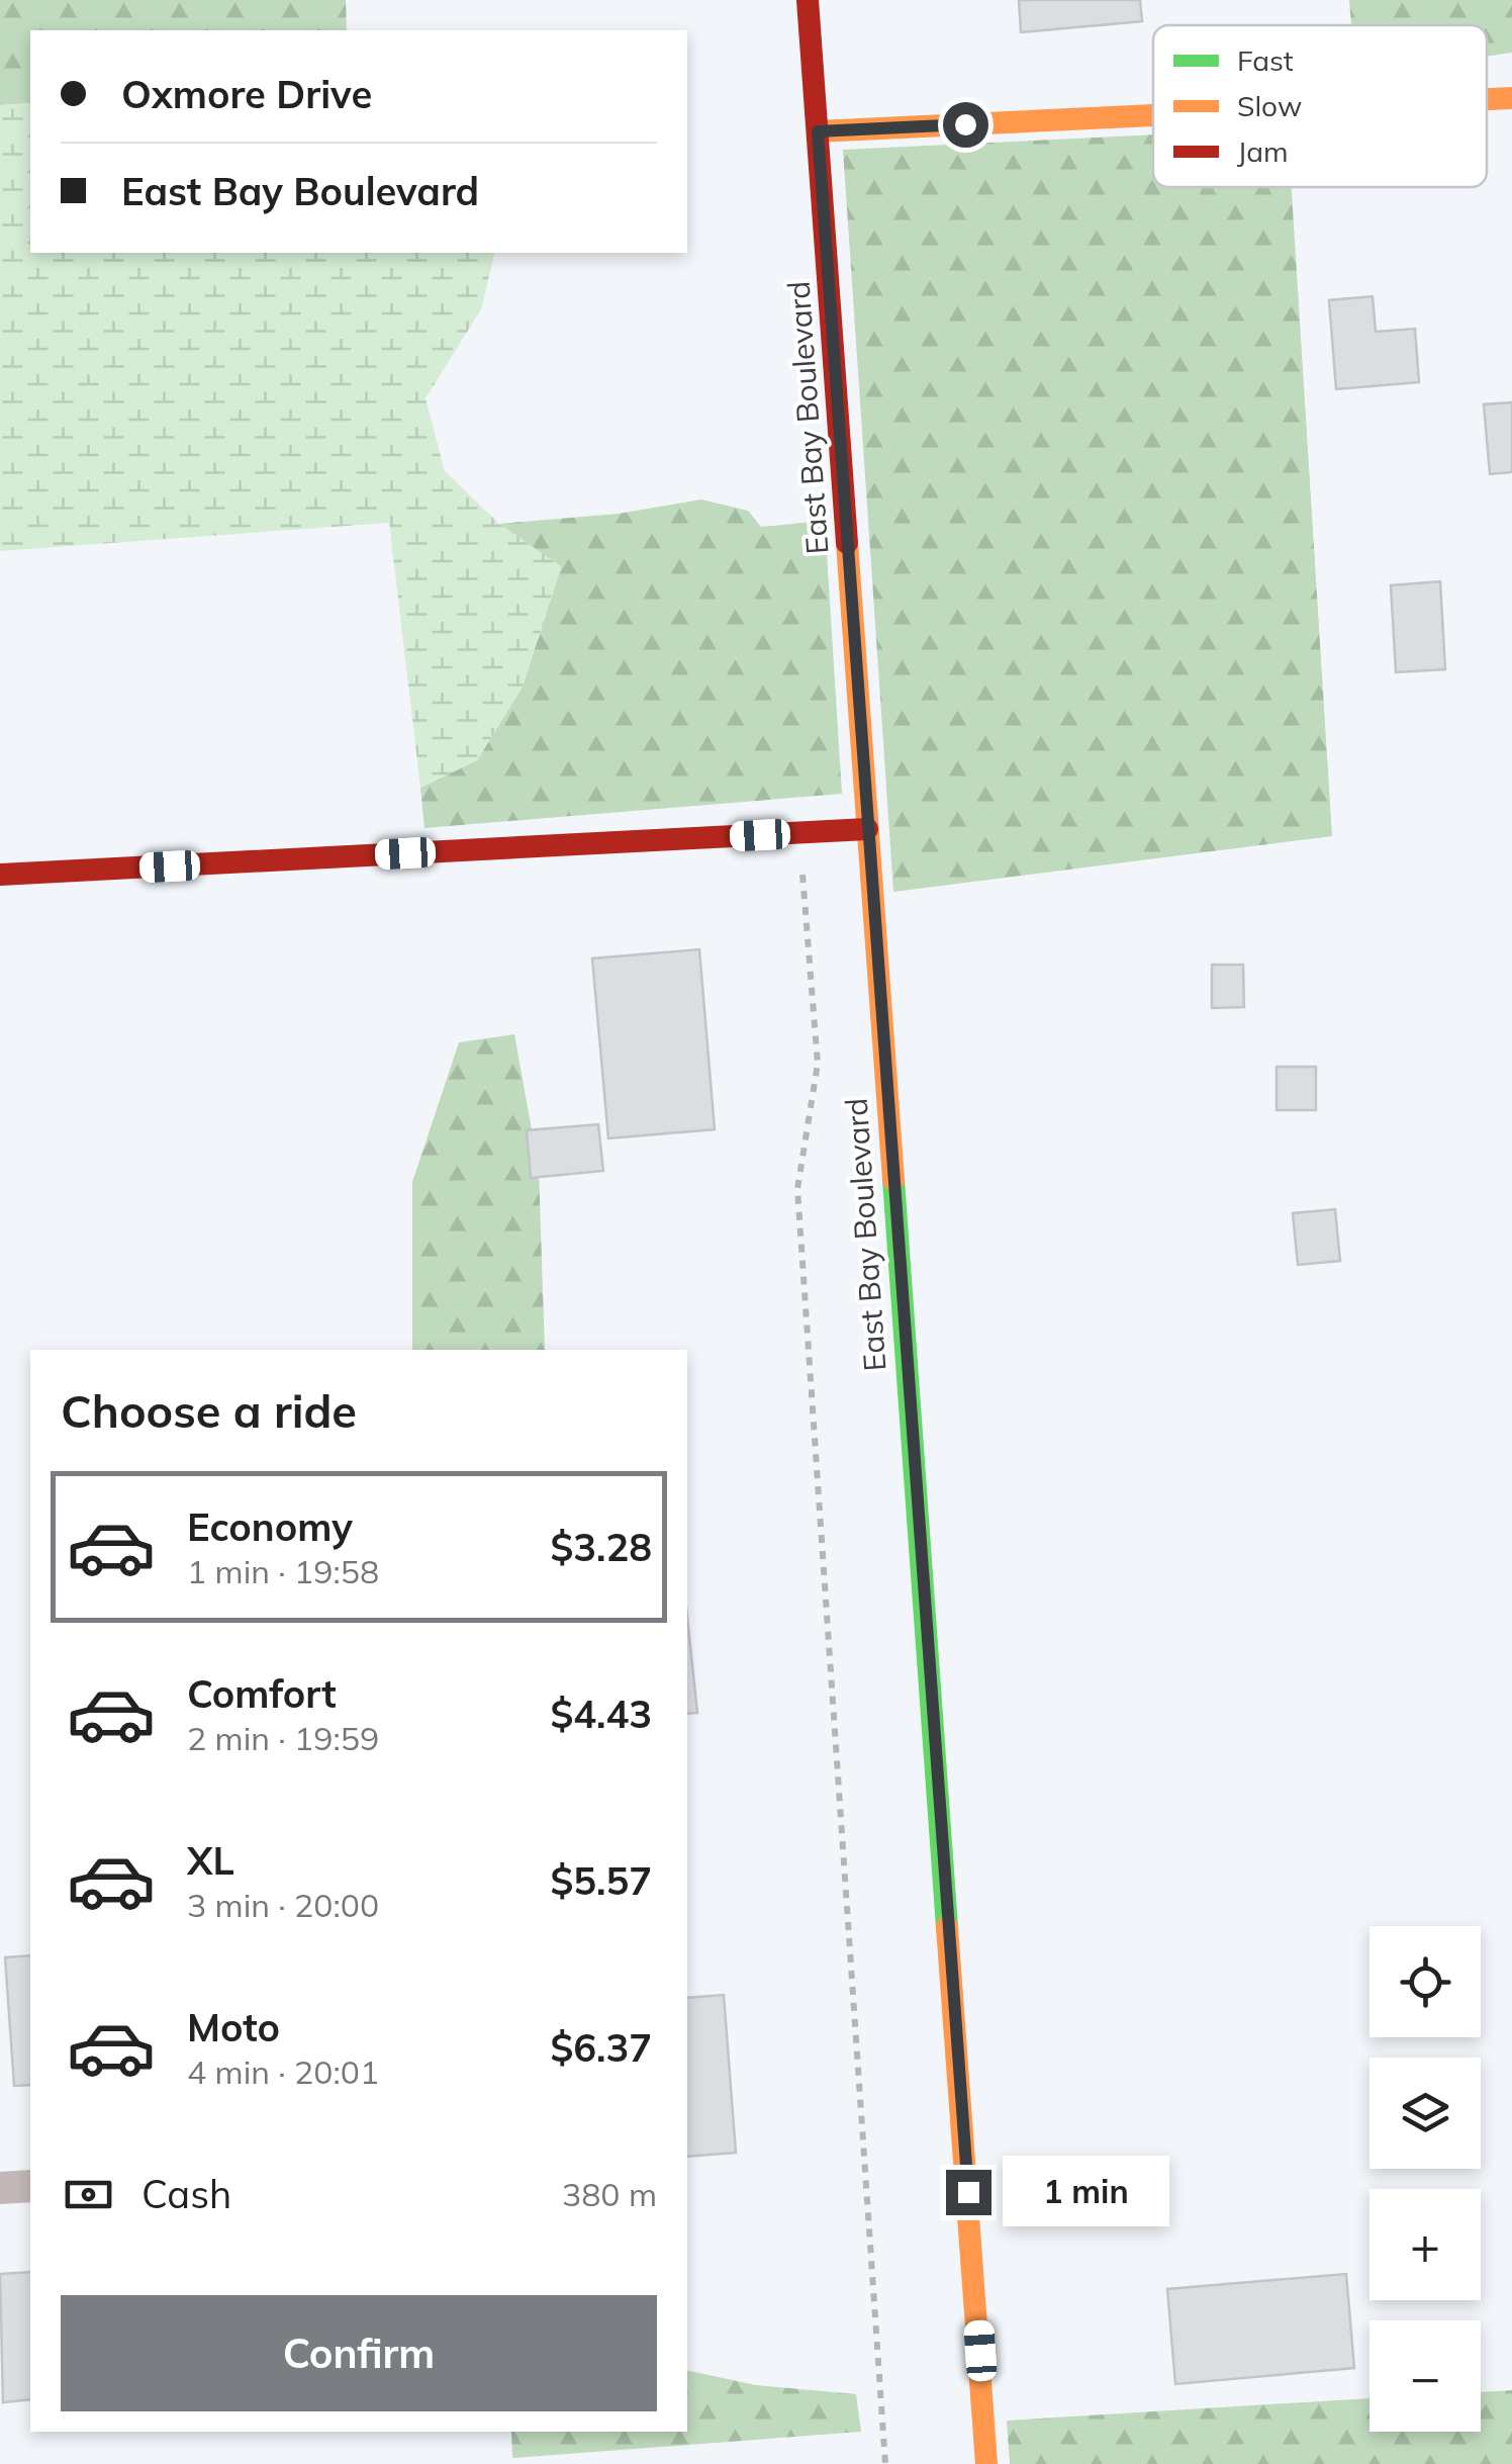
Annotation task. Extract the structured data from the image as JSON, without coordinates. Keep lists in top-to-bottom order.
{
  "streets": {
    "main road": ["East Bay Boulevard"]
  },
  "legend": ["Fast", "Slow", "Jam"],
  "page": {
    "banner": ["Oxmore Drive", "East Bay Boulevard"],
    "heading": "Choose a ride",
    "list": [
      {
        "name": "Economy",
        "note": "1 min · 19:58",
        "value": "$3.28"
      },
      {
        "name": "Comfort",
        "note": "2 min · 19:59",
        "value": "$4.43"
      },
      {
        "name": "XL",
        "note": "3 min · 20:00",
        "value": "$5.57"
      },
      {
        "name": "Moto",
        "note": "4 min · 20:01",
        "value": "$6.37"
      }
    ],
    "map_buttons": ["+", "−"],
    "pay": ["Cash", "380 m"],
    "bubble": "1 min",
    "buttons": "Confirm"
  }
}
